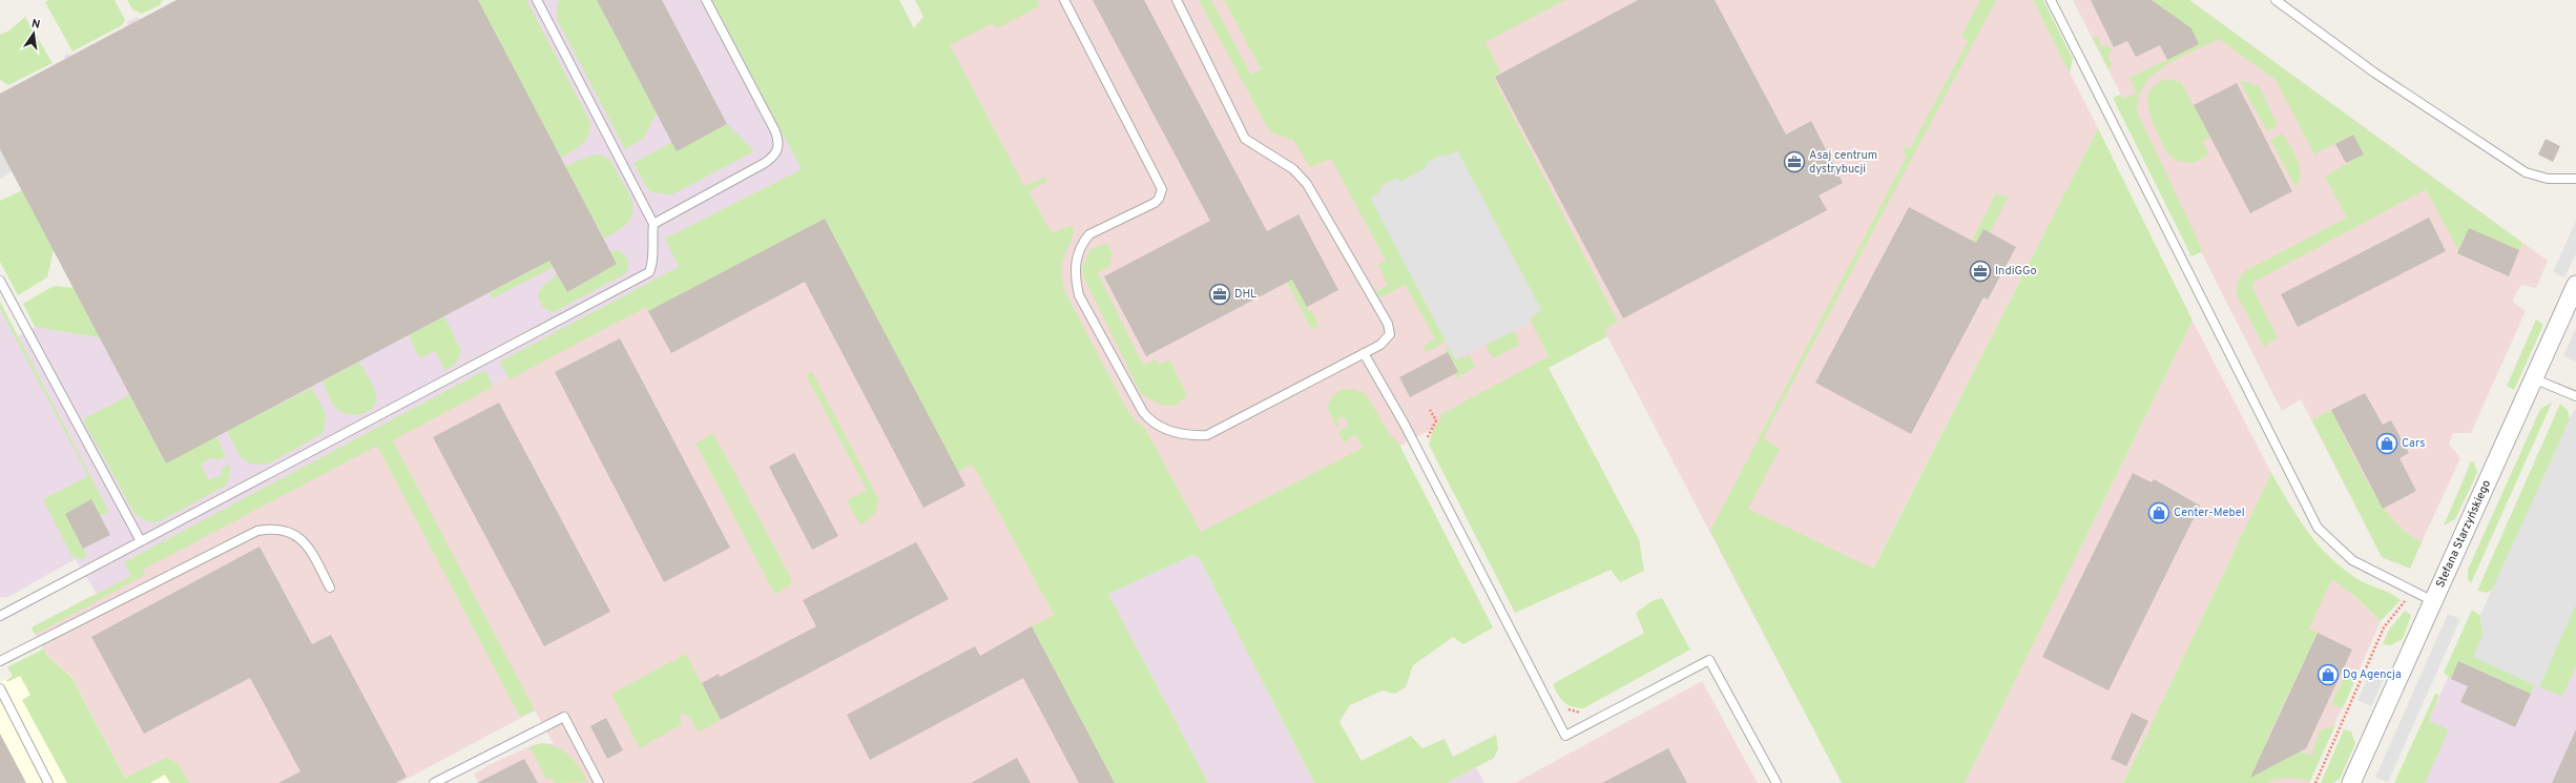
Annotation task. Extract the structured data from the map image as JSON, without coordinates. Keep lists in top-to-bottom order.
{
  "streets": {
    "street": ["Stefana Starzyńskiego"]
  },
  "places": {
    "office": ["Asaj centrum dystrybucji", "IndiGGo", "DHL"],
    "shop": ["Cars", "Center-Mebel", "Dg Agencja"]
  },
  "north": "top"
}
